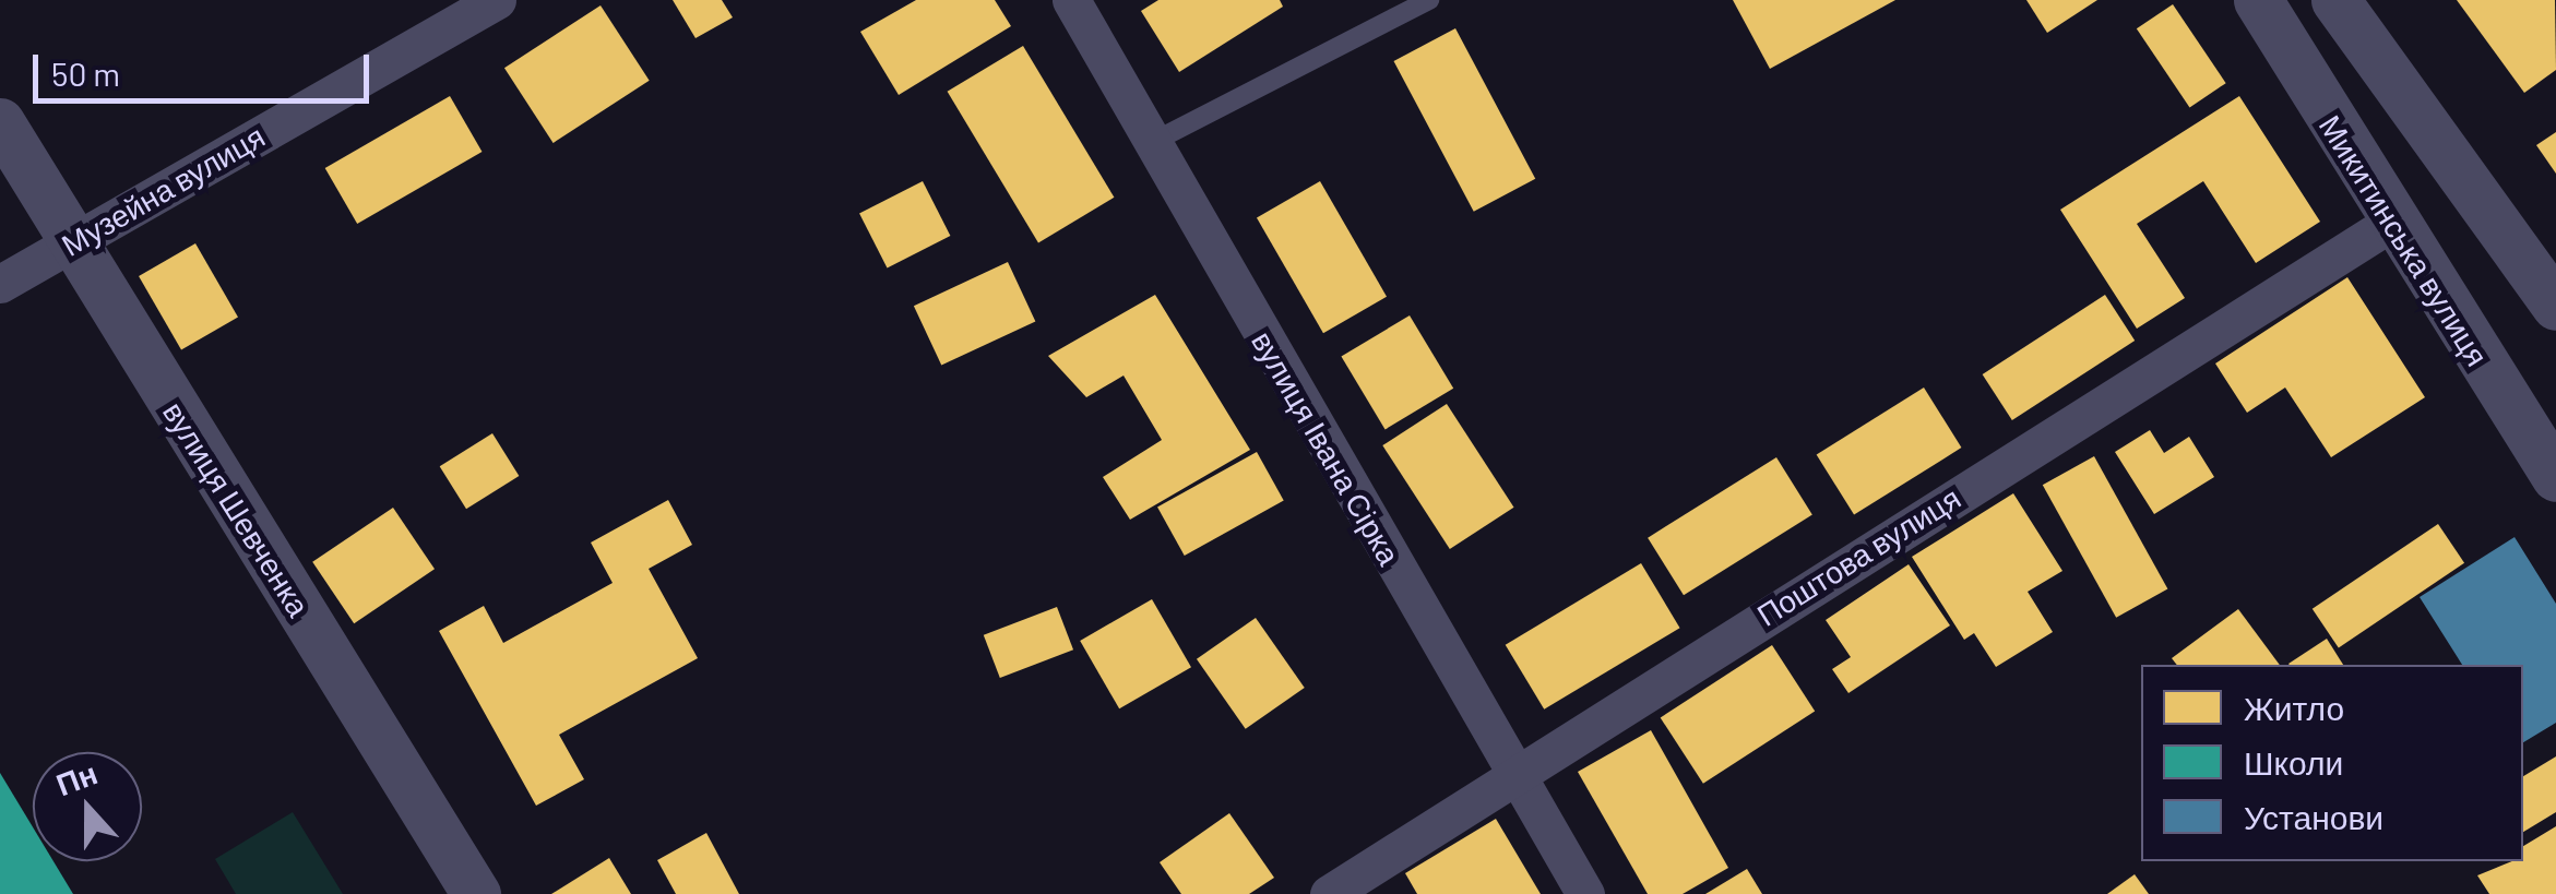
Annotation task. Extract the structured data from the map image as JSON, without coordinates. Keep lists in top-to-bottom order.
{
  "streets": {
    "street": [
      "Музейна вулиця",
      "Микитинська вулиця",
      "вулиця Івана Сірка",
      "вулиця Шевченка",
      "Поштова вулиця"
    ]
  },
  "crossings": [
    ["Музейна вулиця", "вулиця Шевченка"],
    ["Микитинська вулиця", "Поштова вулиця"],
    ["вулиця Івана Сірка", "Поштова вулиця"]
  ],
  "legend": ["Житло", "Школи", "Установи"],
  "scale_bar": "50 m",
  "north": "top"
}
